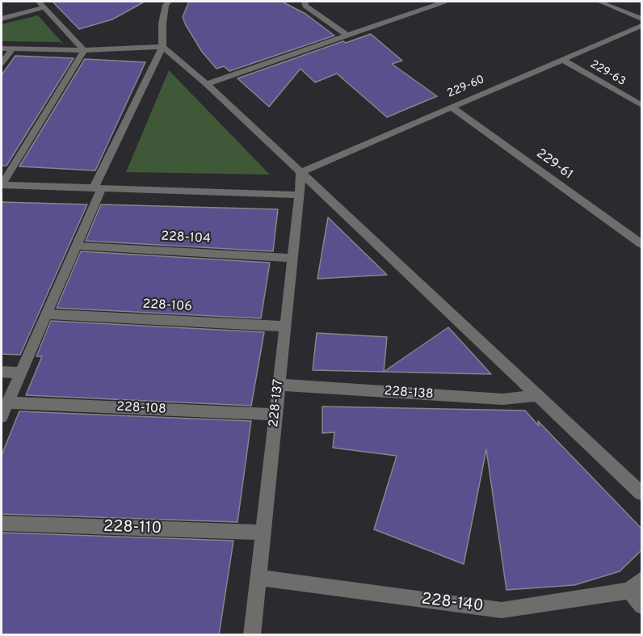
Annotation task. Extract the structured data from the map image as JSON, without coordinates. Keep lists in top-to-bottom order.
{
  "streets": {
    "street": [
      "229-63",
      "229-60",
      "229-61",
      "228-104",
      "228-106",
      "228-138",
      "228-137",
      "228-108",
      "228-110",
      "228-140"
    ]
  },
  "crossings": [
    ["229-63", "229-60"],
    ["229-60", "229-61"],
    ["229-60", "228-137"],
    ["228-104", "228-137"],
    ["228-106", "228-137"],
    ["228-138", "228-137"],
    ["228-137", "228-108"],
    ["228-137", "228-110"],
    ["228-137", "228-140"]
  ]
}
